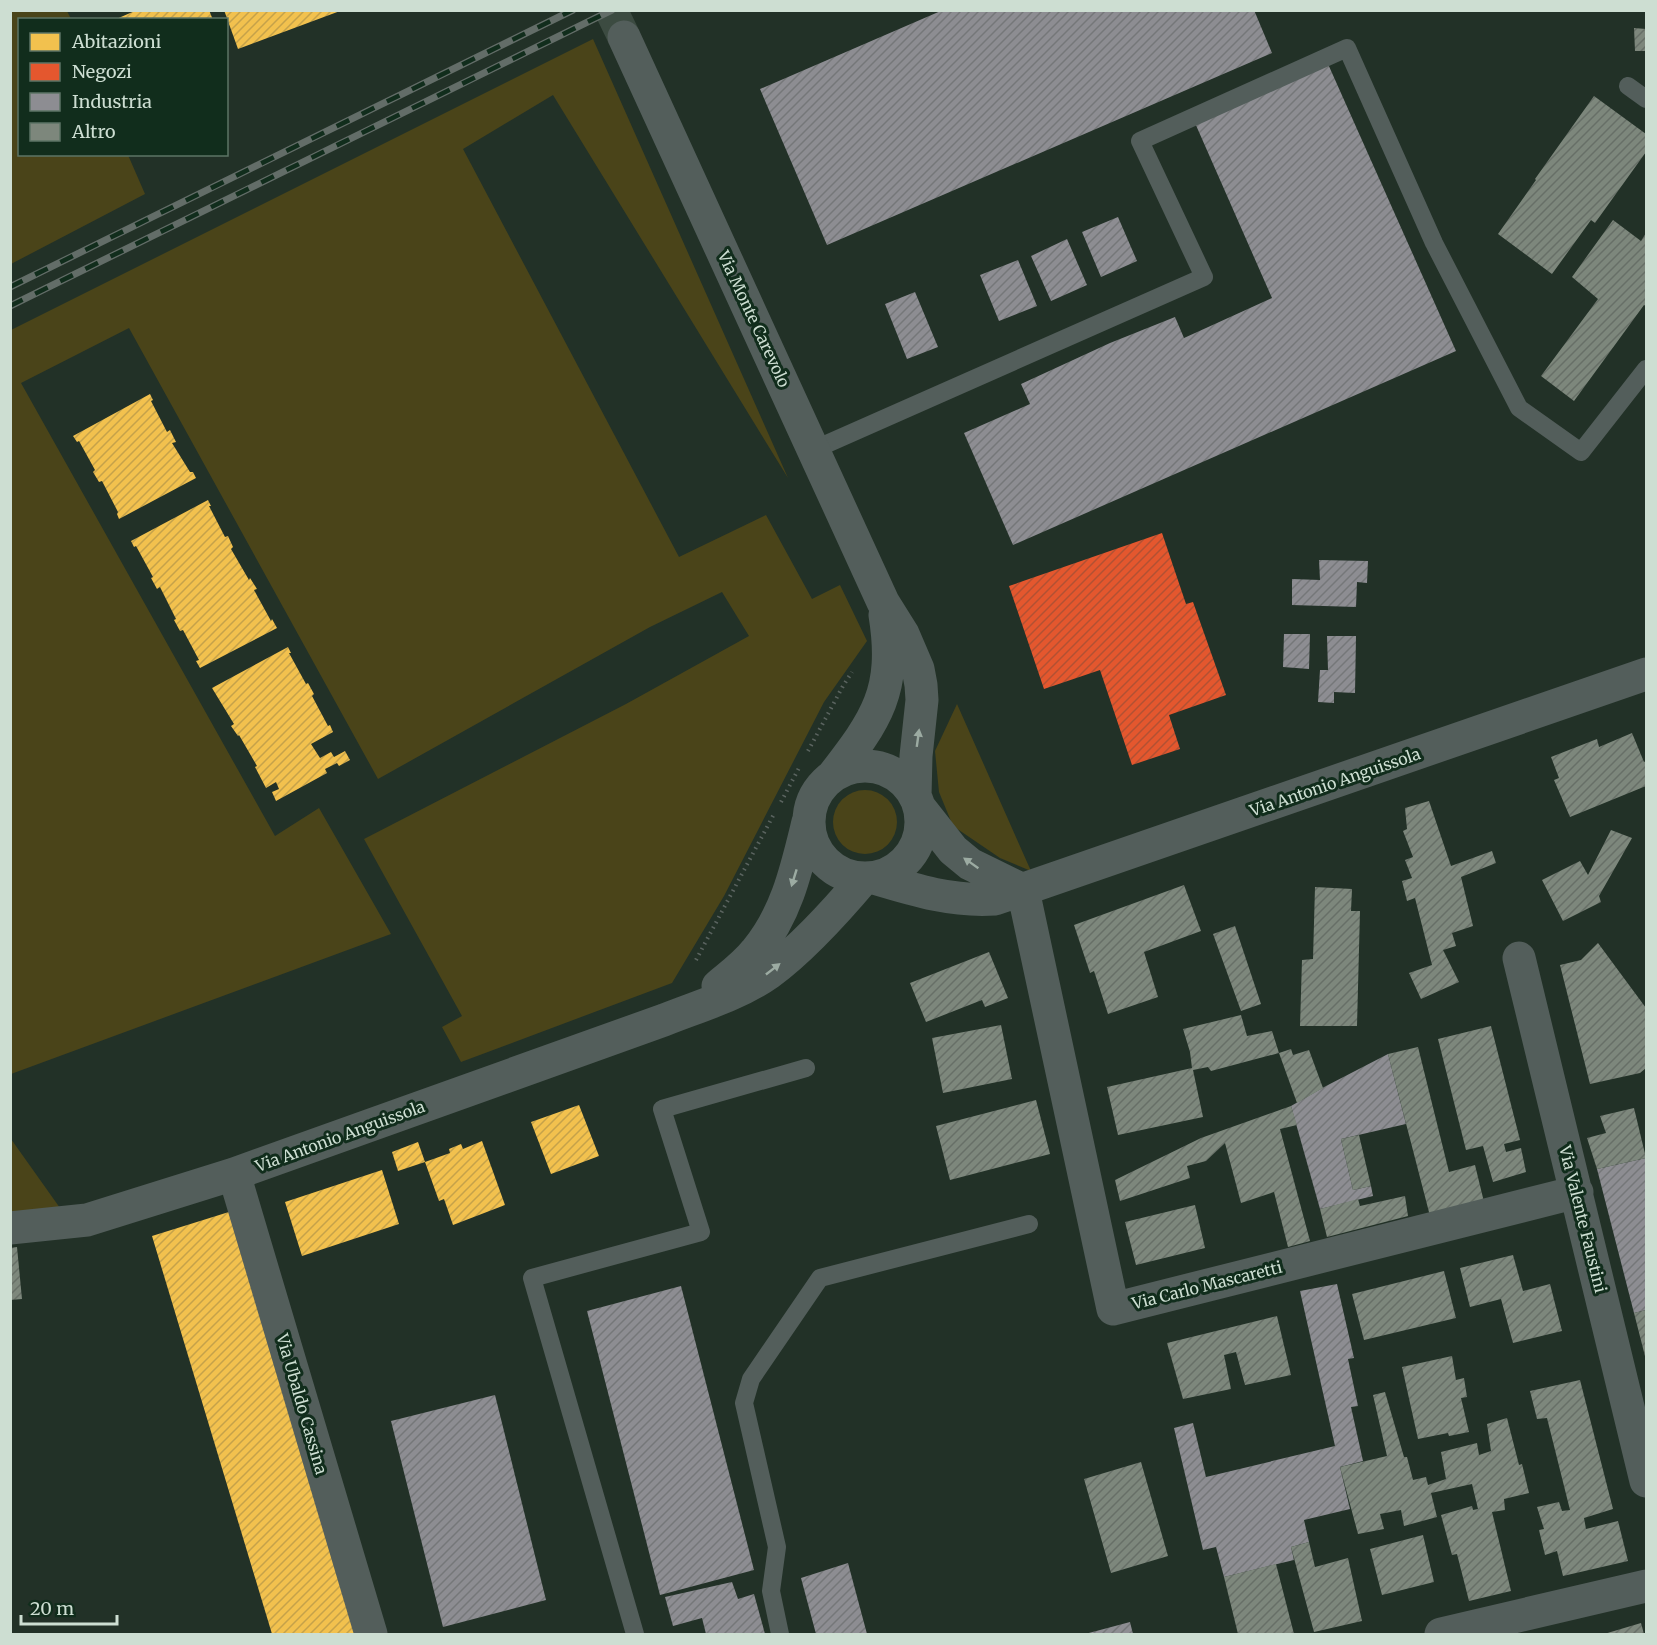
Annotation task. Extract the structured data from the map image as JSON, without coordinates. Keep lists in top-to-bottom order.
{
  "streets": {
    "street": [
      "Via Monte Carevolo",
      "Via Antonio Anguissola",
      "Via Valente Faustini",
      "Via Carlo Mascaretti",
      "Via Ubaldo Cassina"
    ]
  },
  "crossings": [
    ["Via Monte Carevolo", "Via Antonio Anguissola"],
    ["Via Antonio Anguissola", "Via Carlo Mascaretti"],
    ["Via Antonio Anguissola", "Via Ubaldo Cassina"],
    ["Via Valente Faustini", "Via Carlo Mascaretti"]
  ],
  "legend": [
    "Abitazioni",
    "Negozi",
    "Industria",
    "Altro"
  ],
  "scale_bar": "20 m"
}
